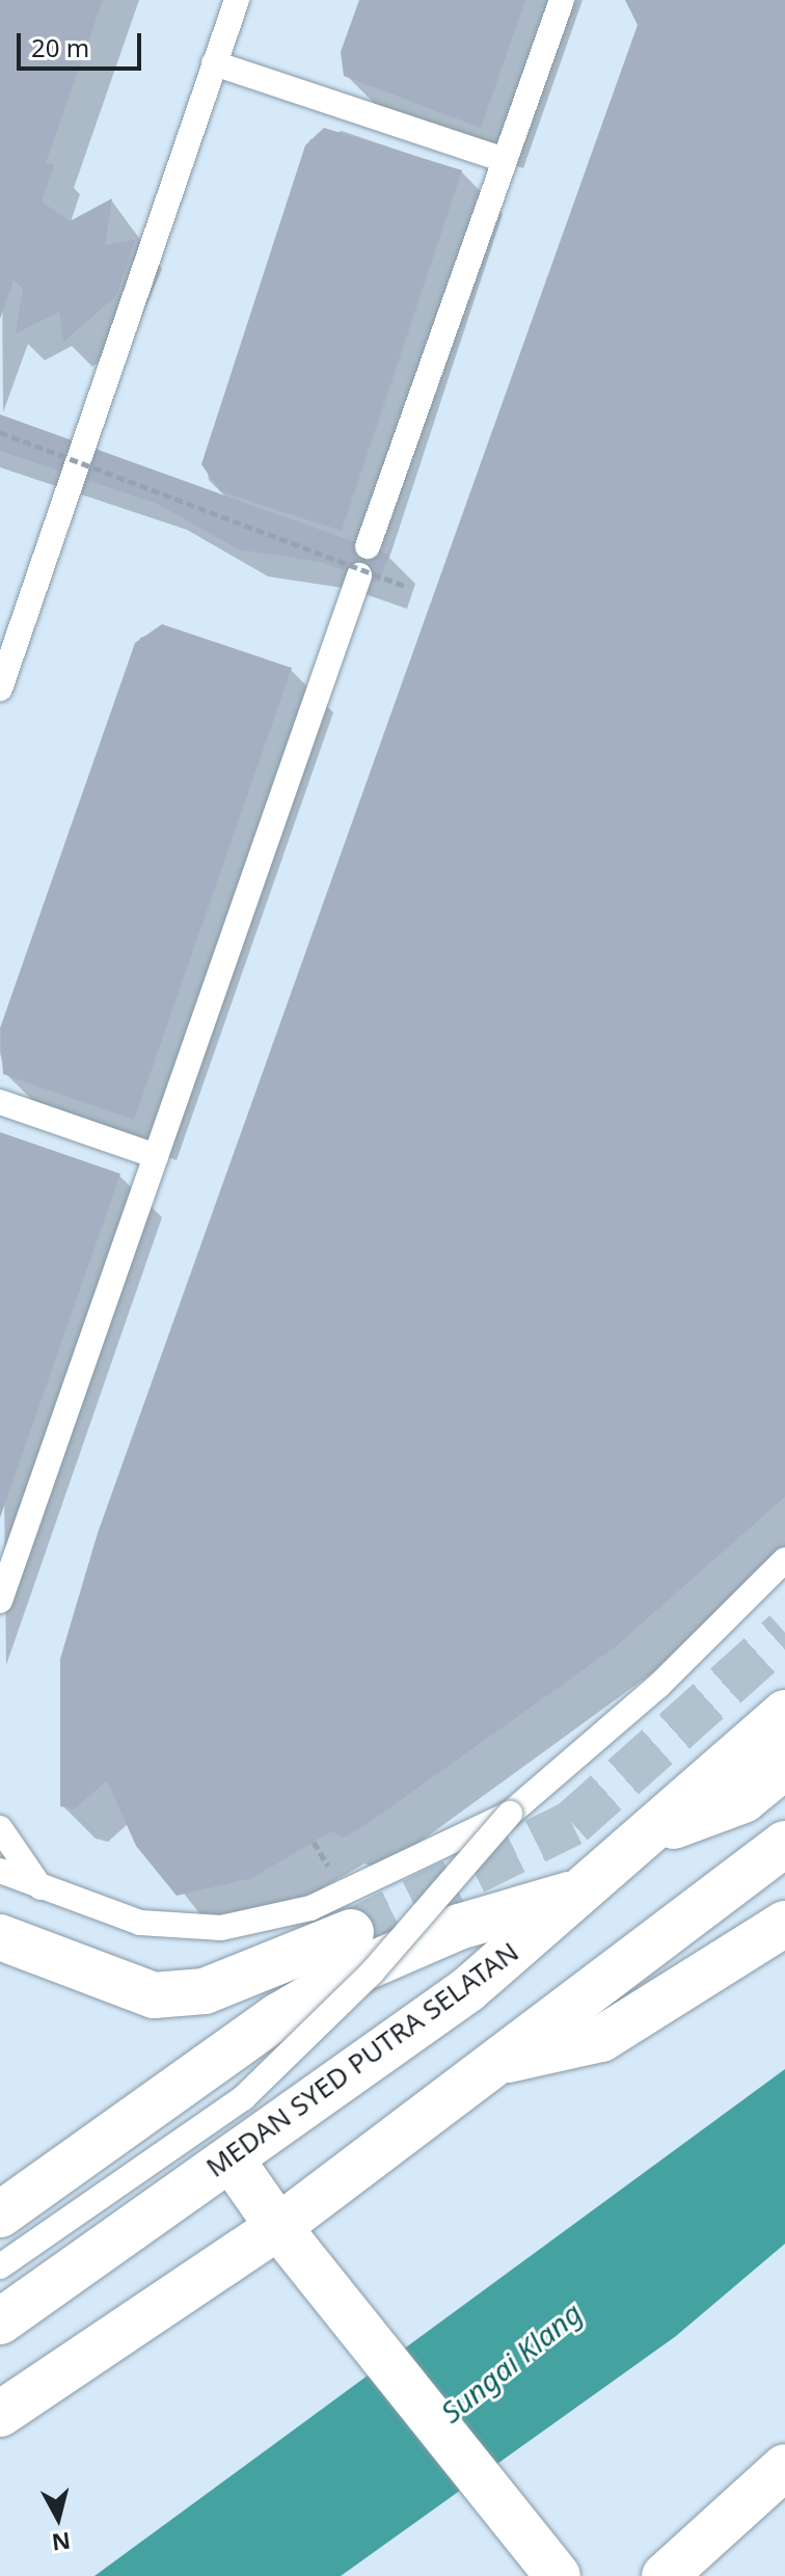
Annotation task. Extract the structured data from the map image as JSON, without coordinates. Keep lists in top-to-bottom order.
{
  "streets": {
    "main road": ["MEDAN SYED PUTRA SELATAN"]
  },
  "water": ["Sungai Klang"],
  "scale_bar": "20 m",
  "north": "bottom"
}
